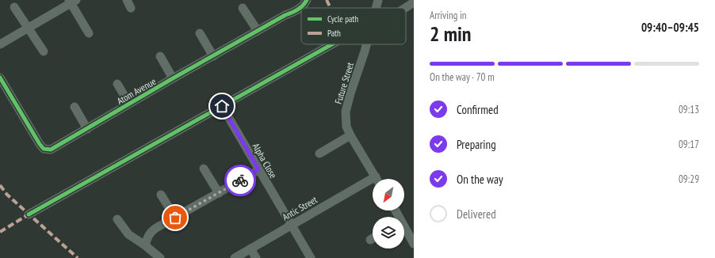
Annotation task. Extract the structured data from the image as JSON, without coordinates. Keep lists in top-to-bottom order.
{
  "streets": {
    "street": [
      "Future Street",
      "Atom Avenue",
      "Alpha Close",
      "Antic Street"
    ]
  },
  "crossings": [
    ["Alpha Close", "Antic Street"]
  ],
  "legend": ["Cycle path", "Path"],
  "north": "bottom left",
  "page": {
    "heading": ["2 min", "Arriving in", "09:40–09:45"],
    "bar": "On the way · 70 m",
    "list": [
      ["Confirmed", "09:13"],
      ["Preparing", "09:17"],
      ["On the way", "09:29"],
      "Delivered"
    ]
  }
}
